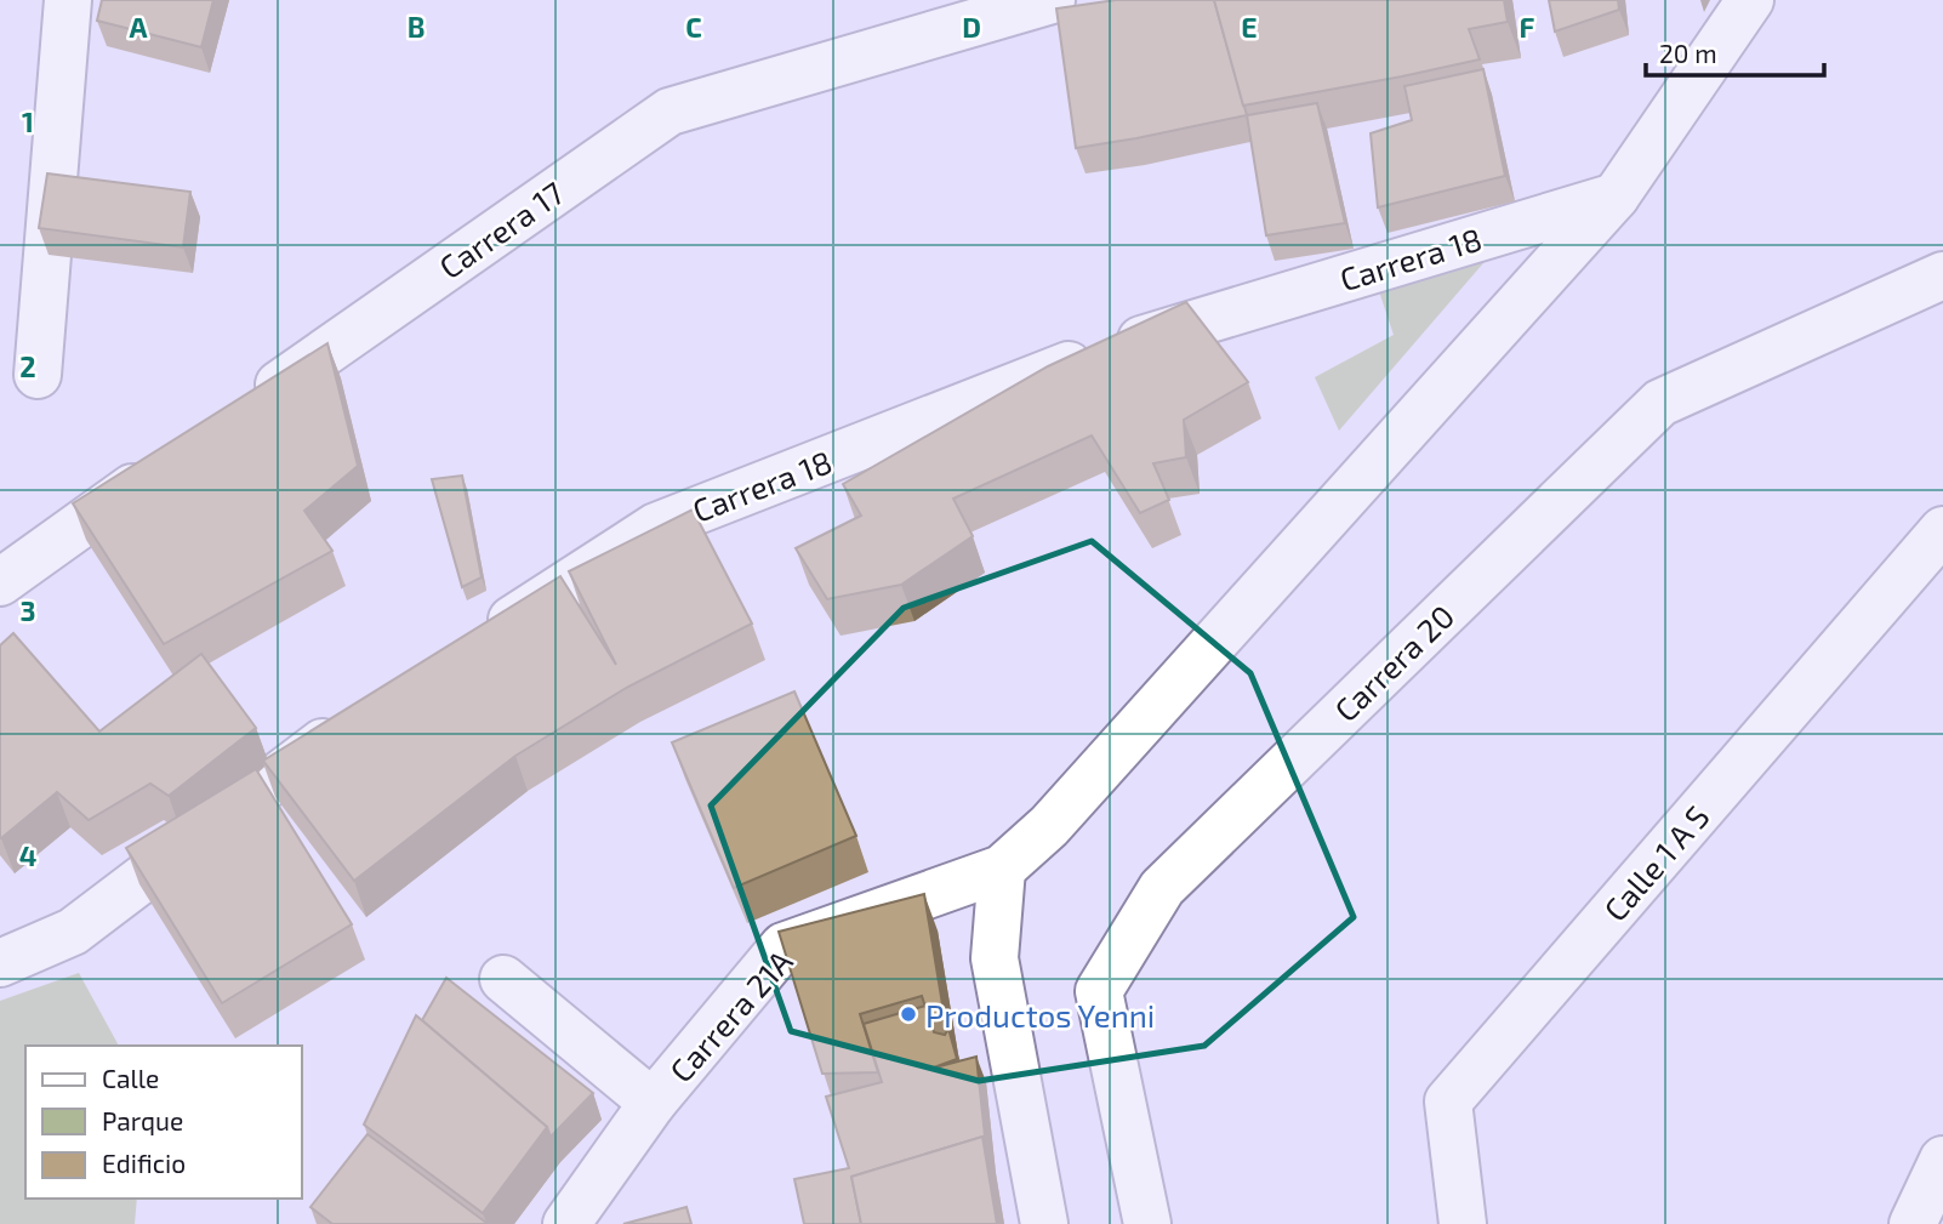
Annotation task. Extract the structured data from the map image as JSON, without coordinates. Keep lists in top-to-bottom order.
{
  "streets": {
    "street": [
      "Carrera 17",
      "Carrera 18",
      "Carrera 20",
      "Calle 1 A S",
      "Carrera 21A"
    ]
  },
  "places": ["Productos Yenni"],
  "legend": ["Calle", "Parque", "Edificio"],
  "scale_bar": "20 m",
  "grid": {
    "columns": [
      "A",
      "B",
      "C",
      "D",
      "E",
      "F"
    ],
    "rows": [
      "1",
      "2",
      "3",
      "4"
    ]
  }
}
